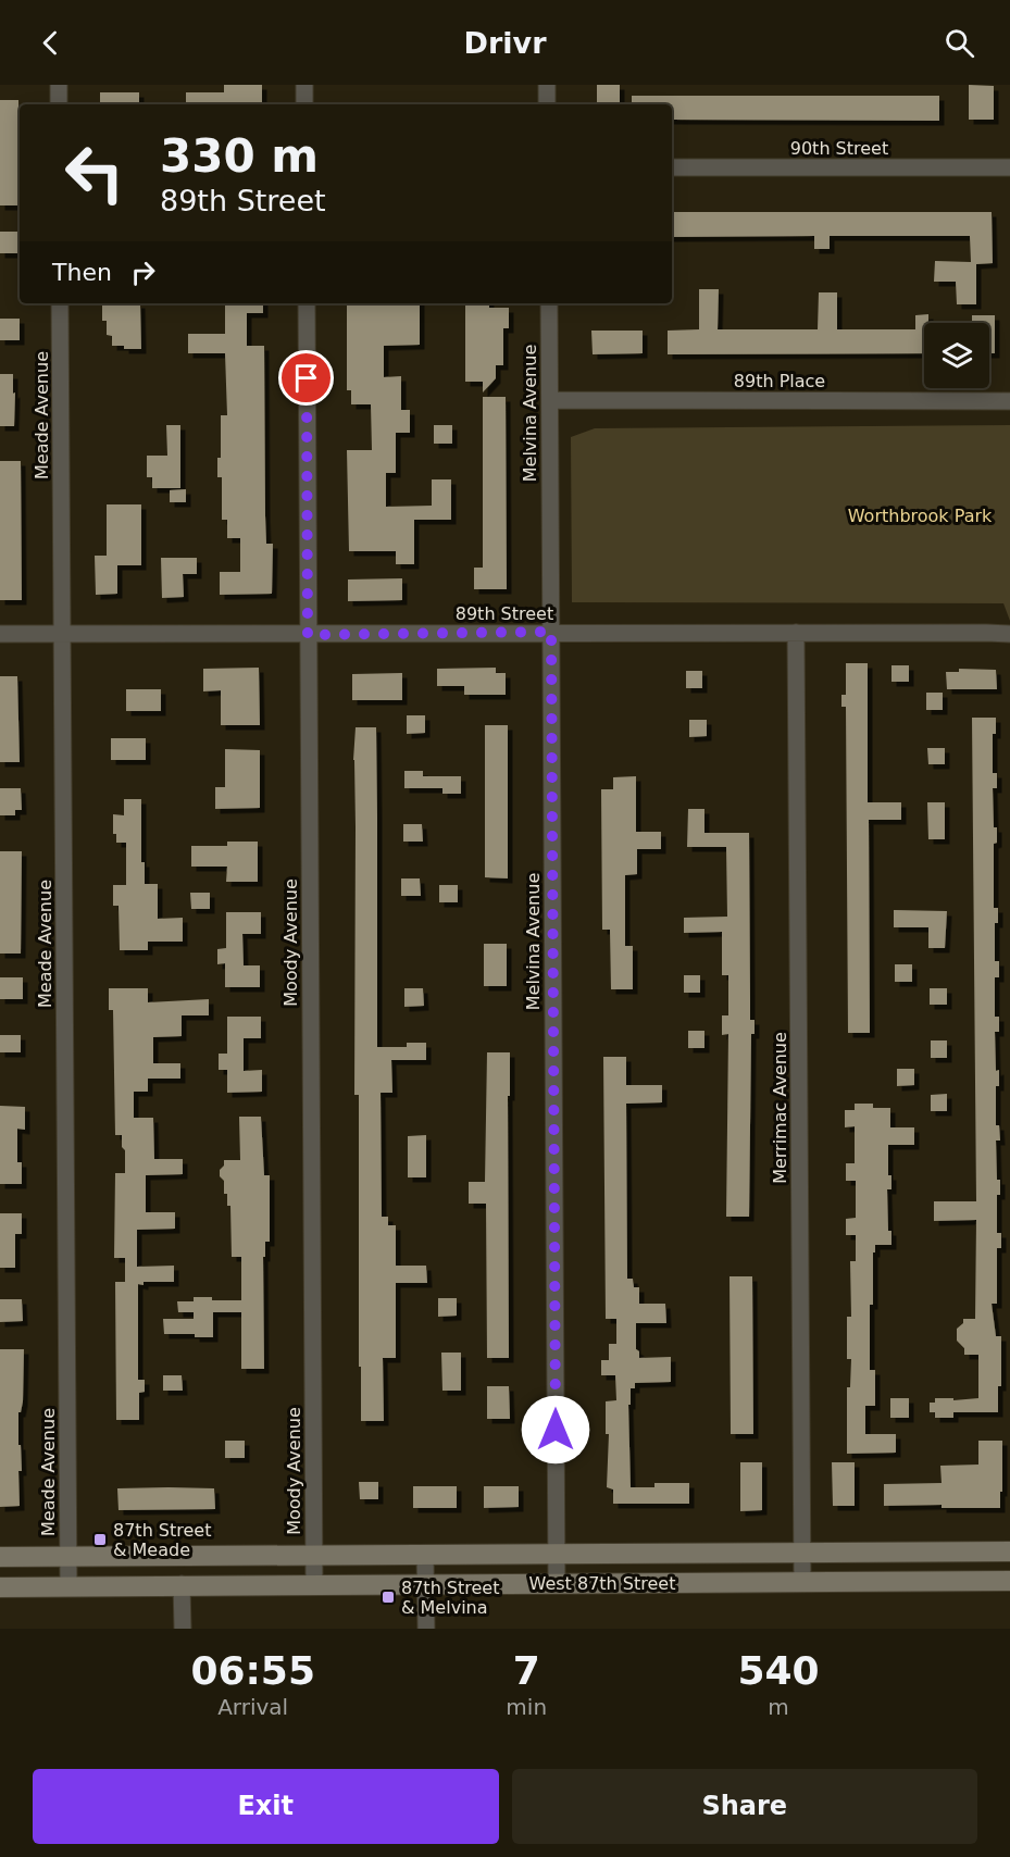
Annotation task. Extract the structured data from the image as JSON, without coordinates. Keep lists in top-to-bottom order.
{
  "streets": {
    "main road": ["West 87th Street"],
    "street": [
      "90th Street",
      "89th Place",
      "Melvina Avenue",
      "Meade Avenue",
      "89th Street",
      "Moody Avenue",
      "Merrimac Avenue"
    ]
  },
  "crossings": [
    ["89th Place", "Melvina Avenue"],
    ["Melvina Avenue", "89th Street"],
    ["Melvina Avenue", "West 87th Street"],
    ["Meade Avenue", "89th Street"],
    ["Meade Avenue", "West 87th Street"],
    ["89th Street", "Moody Avenue"],
    ["89th Street", "Merrimac Avenue"],
    ["Moody Avenue", "West 87th Street"],
    ["Merrimac Avenue", "West 87th Street"]
  ],
  "parks": ["Worthbrook Park"],
  "places": {
    "transit": ["87th Street & Meade", "87th Street & Melvina"]
  },
  "page": {
    "header": "Drivr",
    "turn": ["330 m", "89th Street"],
    "then": "Then",
    "eta": [
      "06:55",
      "Arrival",
      "7",
      "min",
      "540",
      "m"
    ],
    "buttons": ["Exit", "Share"]
  }
}
